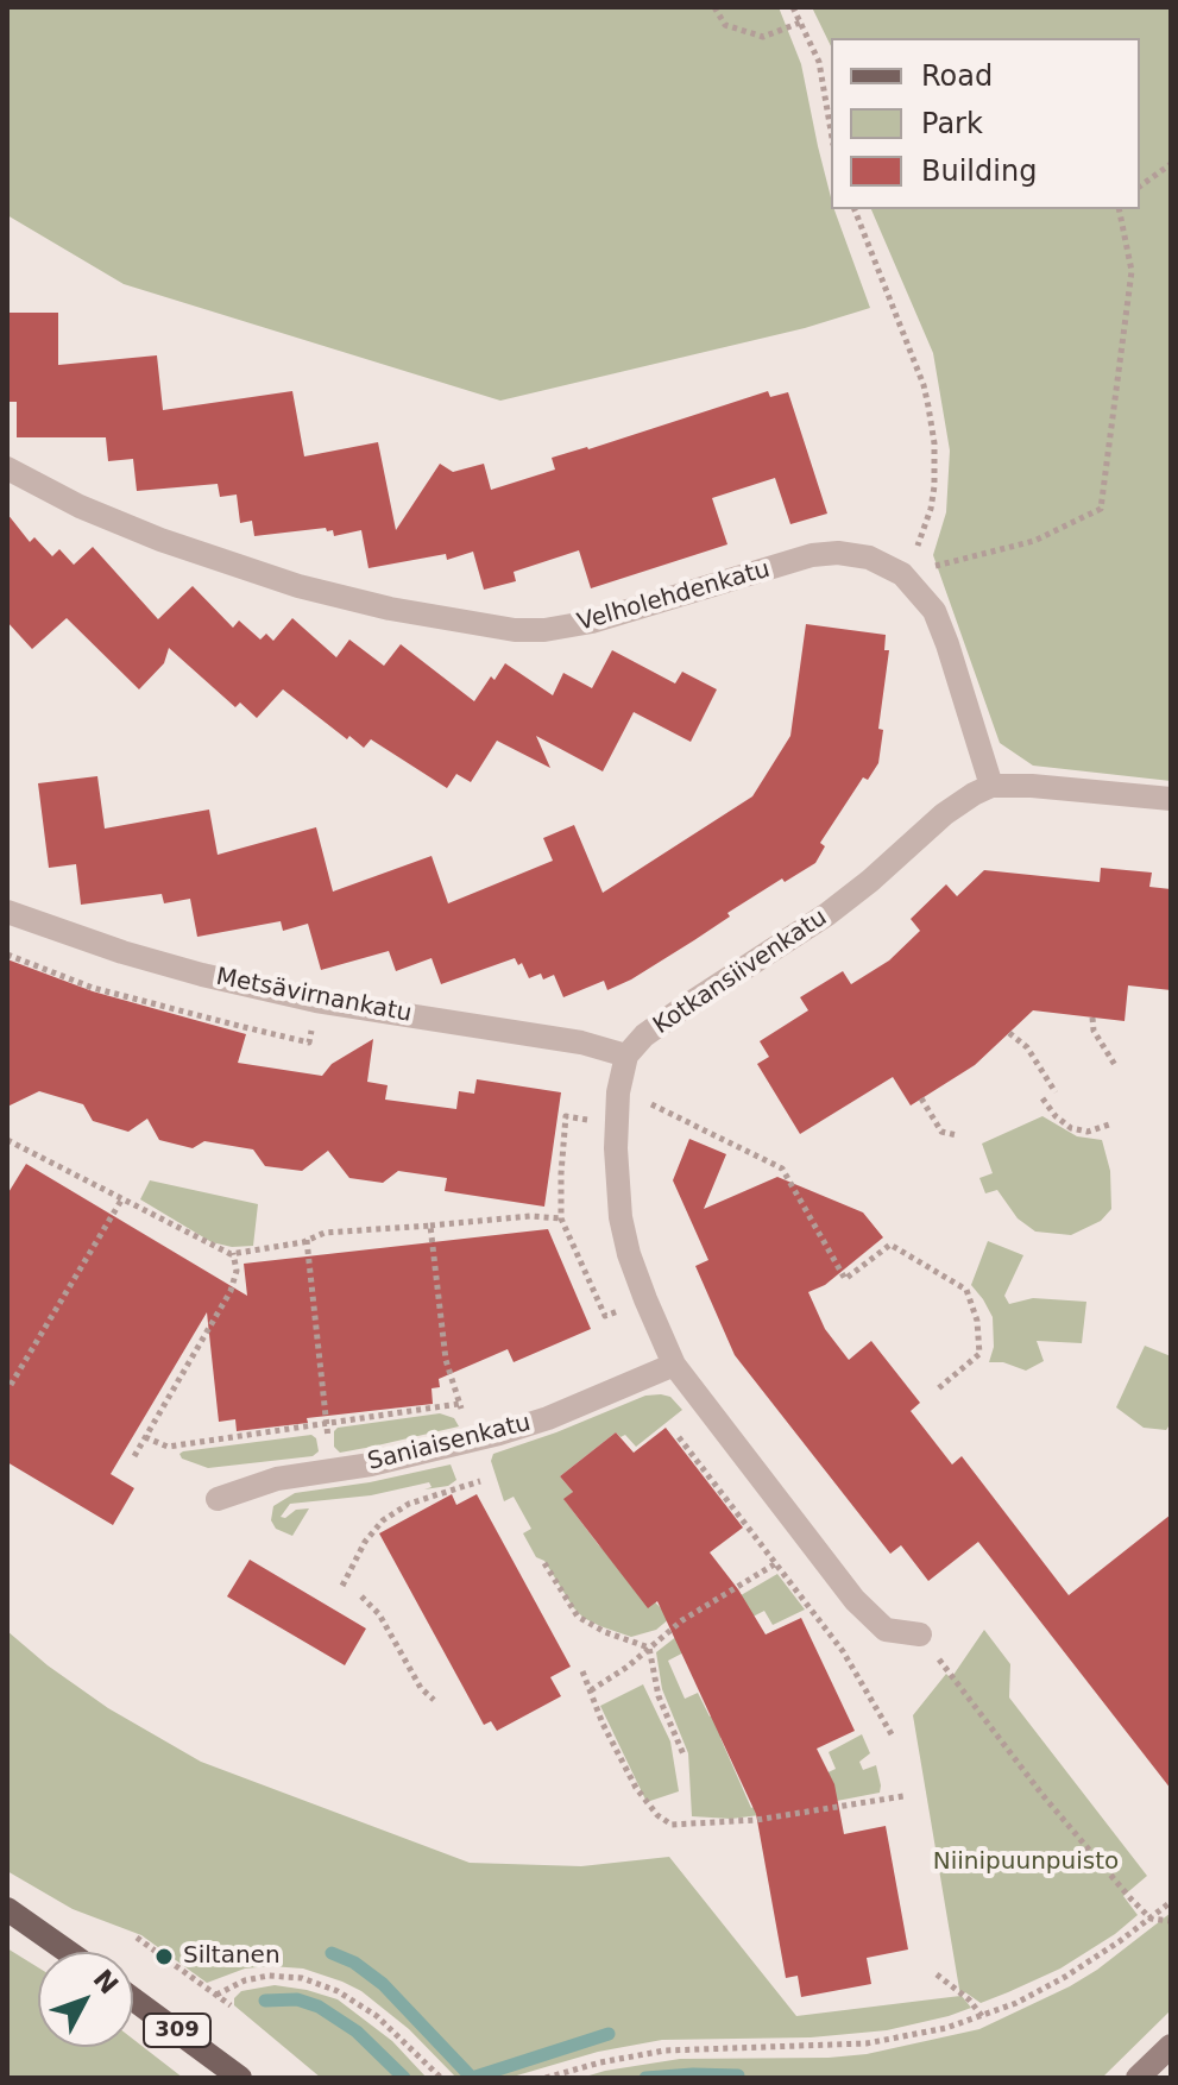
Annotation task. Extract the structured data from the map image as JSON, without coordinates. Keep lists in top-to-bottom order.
{
  "streets": {
    "main road": ["309"],
    "street": [
      "Velholehdenkatu",
      "Kotkansiivenkatu",
      "Metsävirnankatu",
      "Saniaisenkatu"
    ]
  },
  "crossings": [
    ["Velholehdenkatu", "Kotkansiivenkatu"],
    ["Kotkansiivenkatu", "Metsävirnankatu"]
  ],
  "parks": ["Niinipuunpuisto"],
  "places": ["Siltanen"],
  "legend": ["Road", "Park", "Building"],
  "north": "top right"
}
